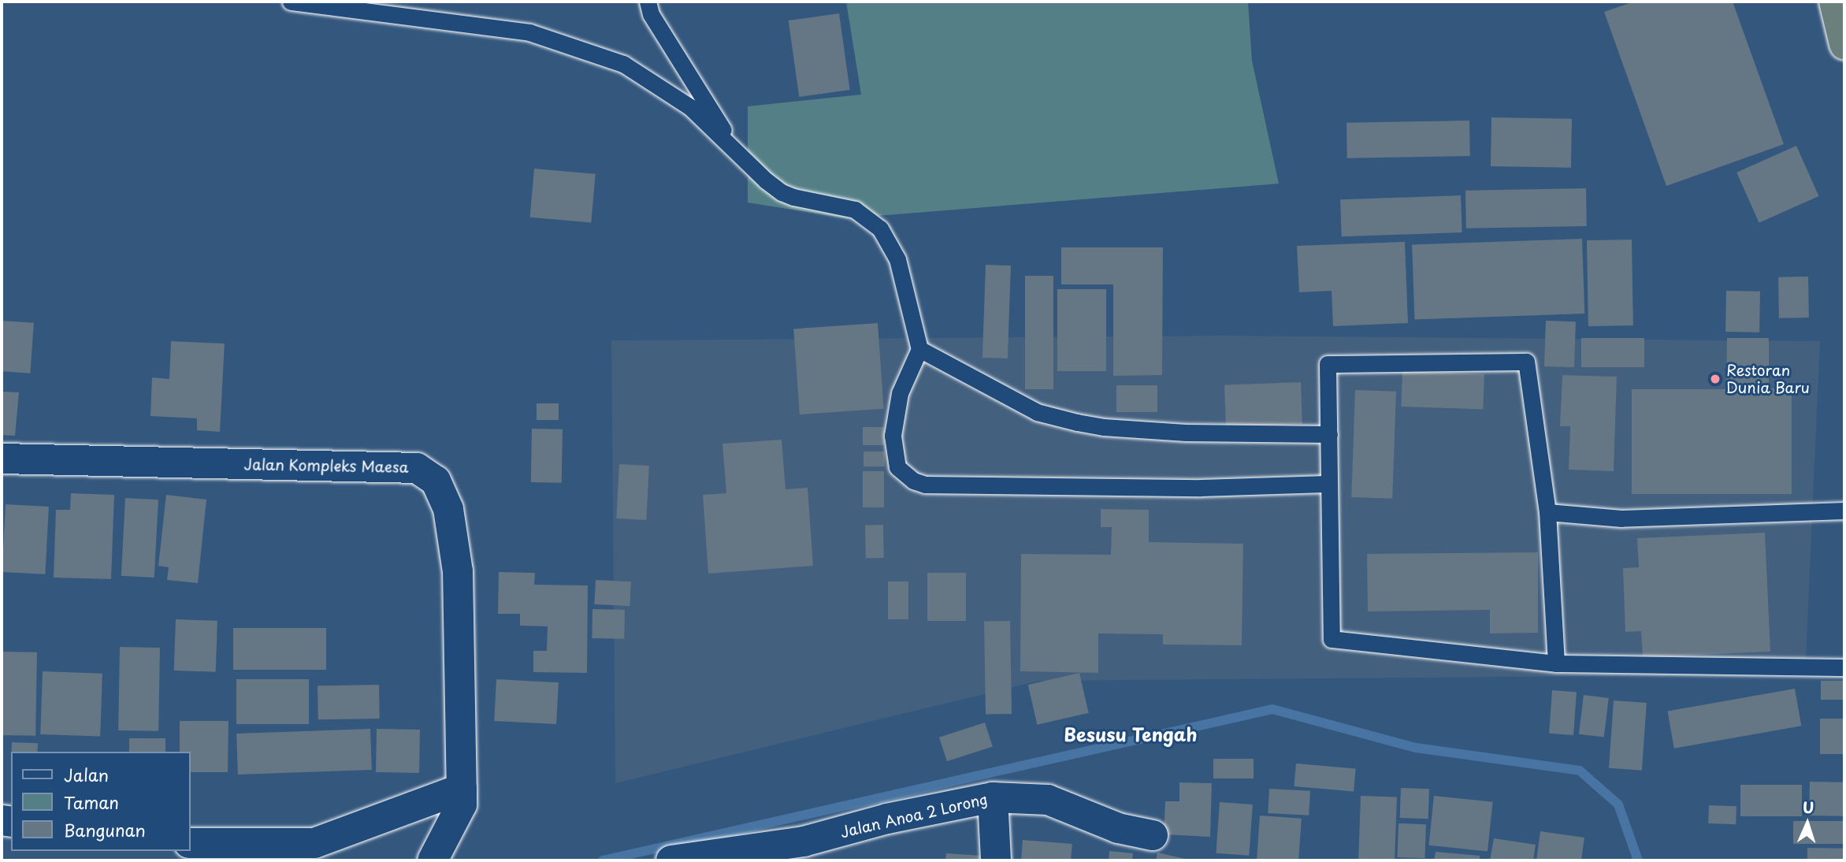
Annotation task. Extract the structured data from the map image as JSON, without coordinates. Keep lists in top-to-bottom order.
{
  "streets": {
    "street": ["Jalan Kompleks Maesa", "Jalan Anoa 2 Lorong"]
  },
  "districts": ["Besusu Tengah"],
  "places": ["Restoran Dunia Baru"],
  "legend": ["Jalan", "Taman", "Bangunan"],
  "north": "top"
}
